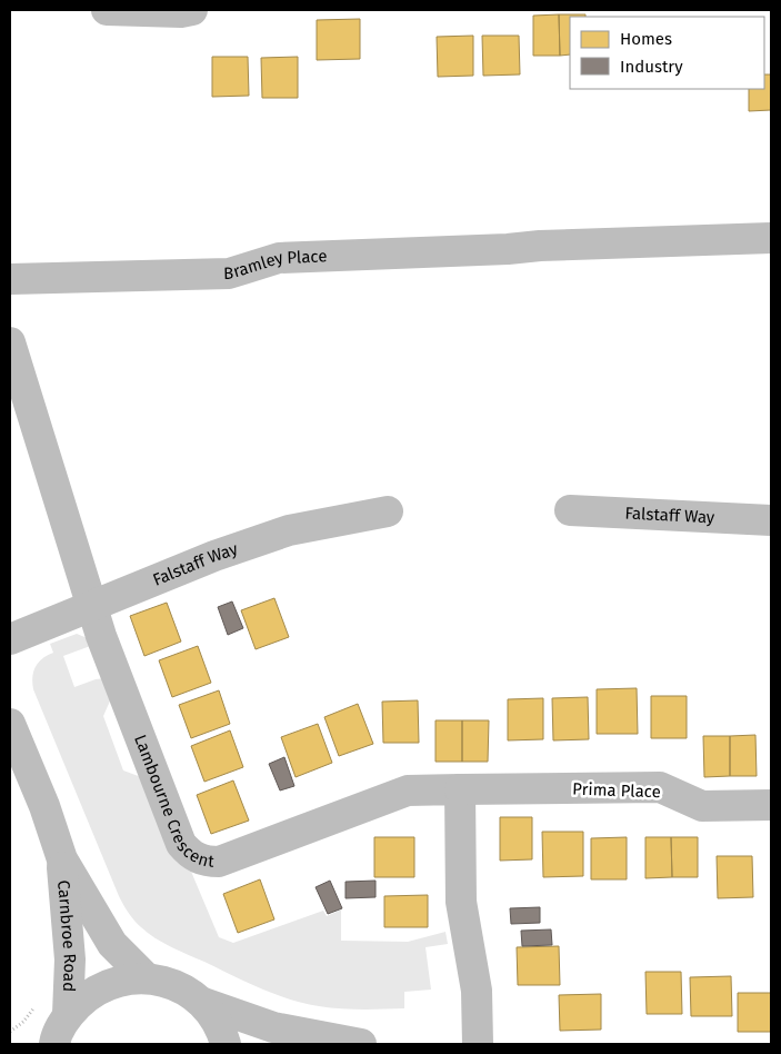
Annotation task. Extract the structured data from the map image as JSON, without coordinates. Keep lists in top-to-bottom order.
{
  "streets": {
    "street": [
      "Bramley Place",
      "Falstaff Way",
      "Prima Place",
      "Lambourne Crescent",
      "Carnbroe Road"
    ]
  },
  "crossings": [
    ["Falstaff Way", "Lambourne Crescent"],
    ["Prima Place", "Lambourne Crescent"]
  ],
  "legend": ["Homes", "Industry"]
}
